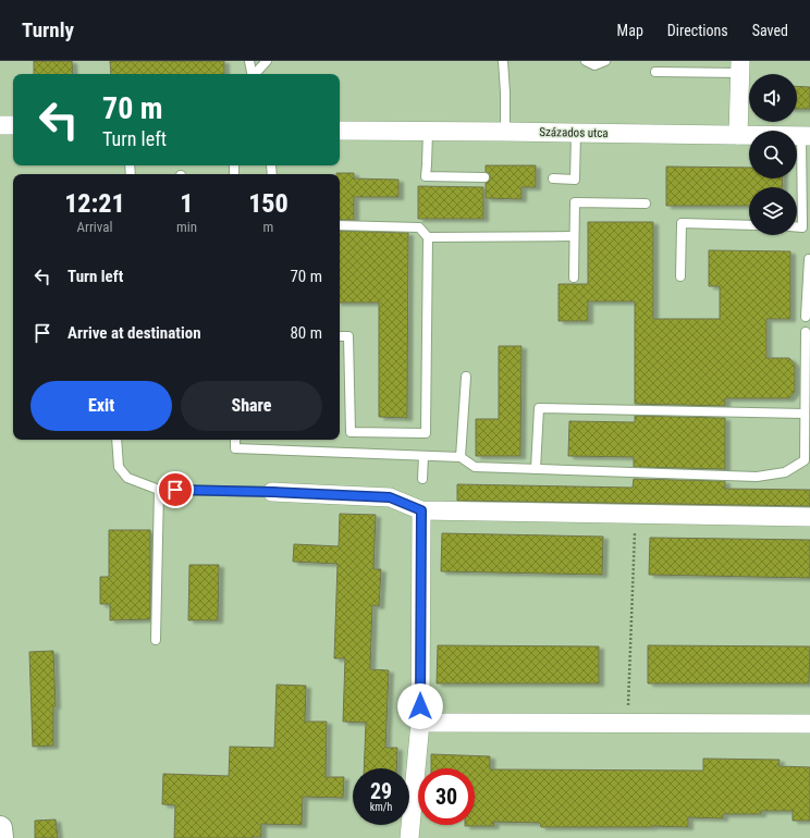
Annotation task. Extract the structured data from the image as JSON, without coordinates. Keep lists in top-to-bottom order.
{
  "streets": {
    "street": ["Százados utca"]
  },
  "page": {
    "header": "Turnly",
    "nav": ["Map", "Directions", "Saved"],
    "turn": ["70 m", "Turn left"],
    "eta": [
      "12:21",
      "Arrival",
      "1",
      "min",
      "150",
      "m"
    ],
    "list": [
      {
        "name": "Turn left",
        "value": "70 m"
      },
      {
        "name": "Arrive at destination",
        "value": "80 m"
      }
    ],
    "buttons": ["Exit", "Share"],
    "speed": "29 km/h",
    "limit": "30"
  }
}
